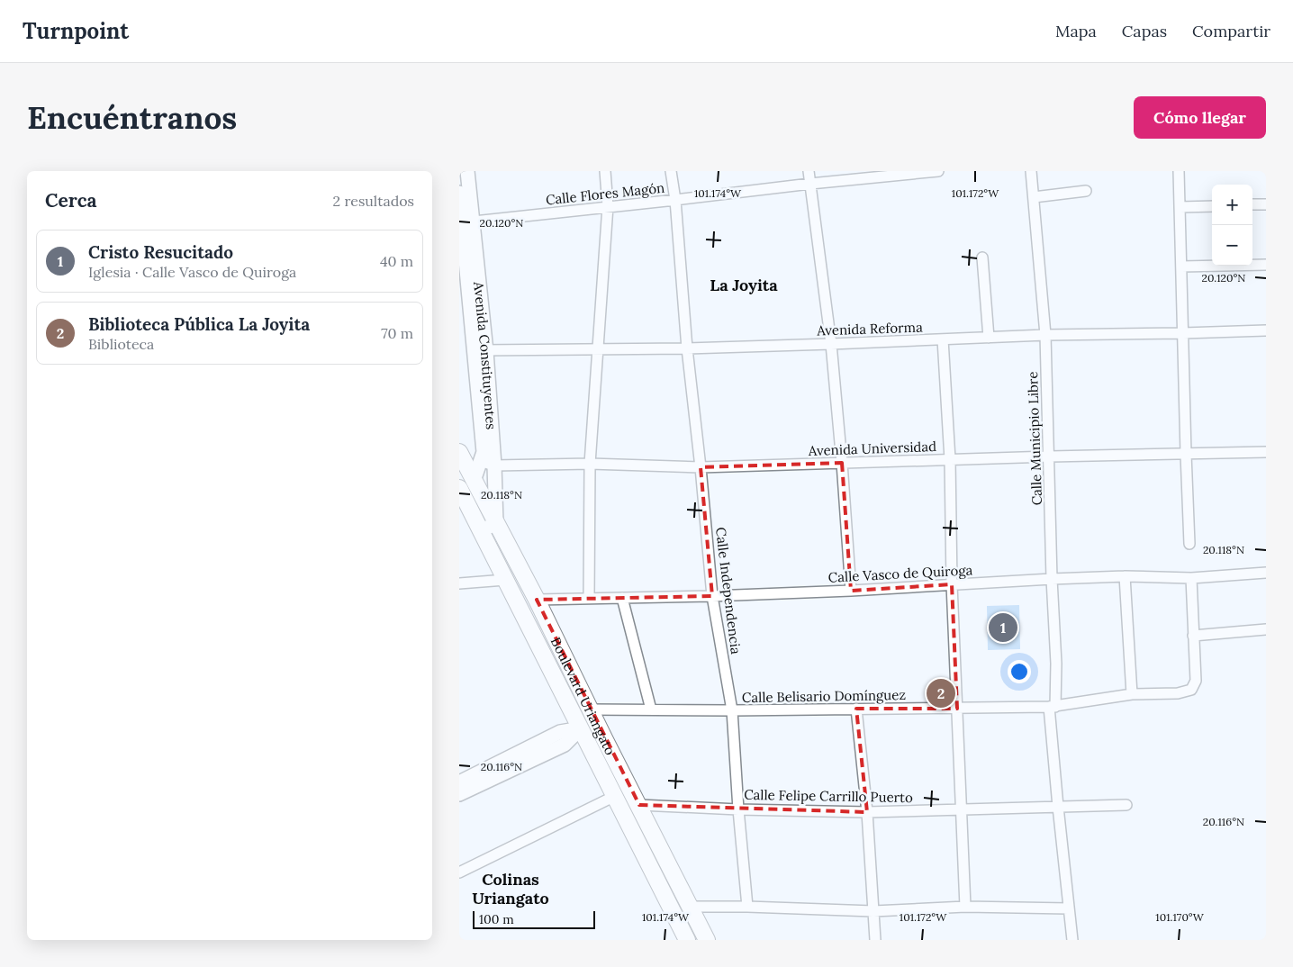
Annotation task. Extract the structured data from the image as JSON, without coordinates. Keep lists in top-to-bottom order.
{
  "streets": {
    "main road": ["Boulevard Uriangato"],
    "street": [
      "Calle Flores Magón",
      "Avenida Reforma",
      "Avenida Constituyentes",
      "Calle Municipio Libre",
      "Avenida Universidad",
      "Calle Vasco de Quiroga",
      "Calle Independencia",
      "Calle Belisario Domínguez",
      "Calle Felipe Carrillo Puerto"
    ]
  },
  "crossings": [
    ["Calle Flores Magón", "Avenida Constituyentes"],
    ["Calle Flores Magón", "Calle Independencia"],
    ["Avenida Reforma", "Avenida Constituyentes"],
    ["Avenida Reforma", "Calle Municipio Libre"],
    ["Avenida Reforma", "Calle Independencia"],
    ["Avenida Constituyentes", "Avenida Universidad"],
    ["Avenida Constituyentes", "Boulevard Uriangato"],
    ["Calle Municipio Libre", "Avenida Universidad"],
    ["Calle Municipio Libre", "Calle Vasco de Quiroga"],
    ["Calle Municipio Libre", "Calle Belisario Domínguez"],
    ["Calle Municipio Libre", "Calle Felipe Carrillo Puerto"],
    ["Avenida Universidad", "Calle Independencia"],
    ["Calle Vasco de Quiroga", "Calle Independencia"],
    ["Calle Vasco de Quiroga", "Boulevard Uriangato"],
    ["Calle Independencia", "Calle Belisario Domínguez"],
    ["Calle Independencia", "Calle Felipe Carrillo Puerto"],
    ["Boulevard Uriangato", "Calle Belisario Domínguez"],
    ["Boulevard Uriangato", "Calle Felipe Carrillo Puerto"]
  ],
  "districts": ["La Joyita", "Colinas Uriangato"],
  "scale_bar": "100 m",
  "page": {
    "header": "Turnpoint",
    "nav": ["Mapa", "Capas", "Compartir"],
    "buttons": "Cómo llegar",
    "title": "Encuéntranos",
    "heading": ["Cerca", "2 resultados"],
    "map_buttons": ["+", "−"],
    "list": [
      {
        "mark": "1",
        "name": "Cristo Resucitado",
        "note": "Iglesia · Calle Vasco de Quiroga",
        "value": "40 m"
      },
      {
        "mark": "2",
        "name": "Biblioteca Pública La Joyita",
        "note": "Biblioteca",
        "value": "70 m"
      }
    ],
    "pins": ["1", "2"],
    "scale": "100 m"
  },
  "coordinates": [
    "101.174°W",
    "101.172°W",
    "20.120°N",
    "20.118°N",
    "20.116°N",
    "101.170°W"
  ]
}
